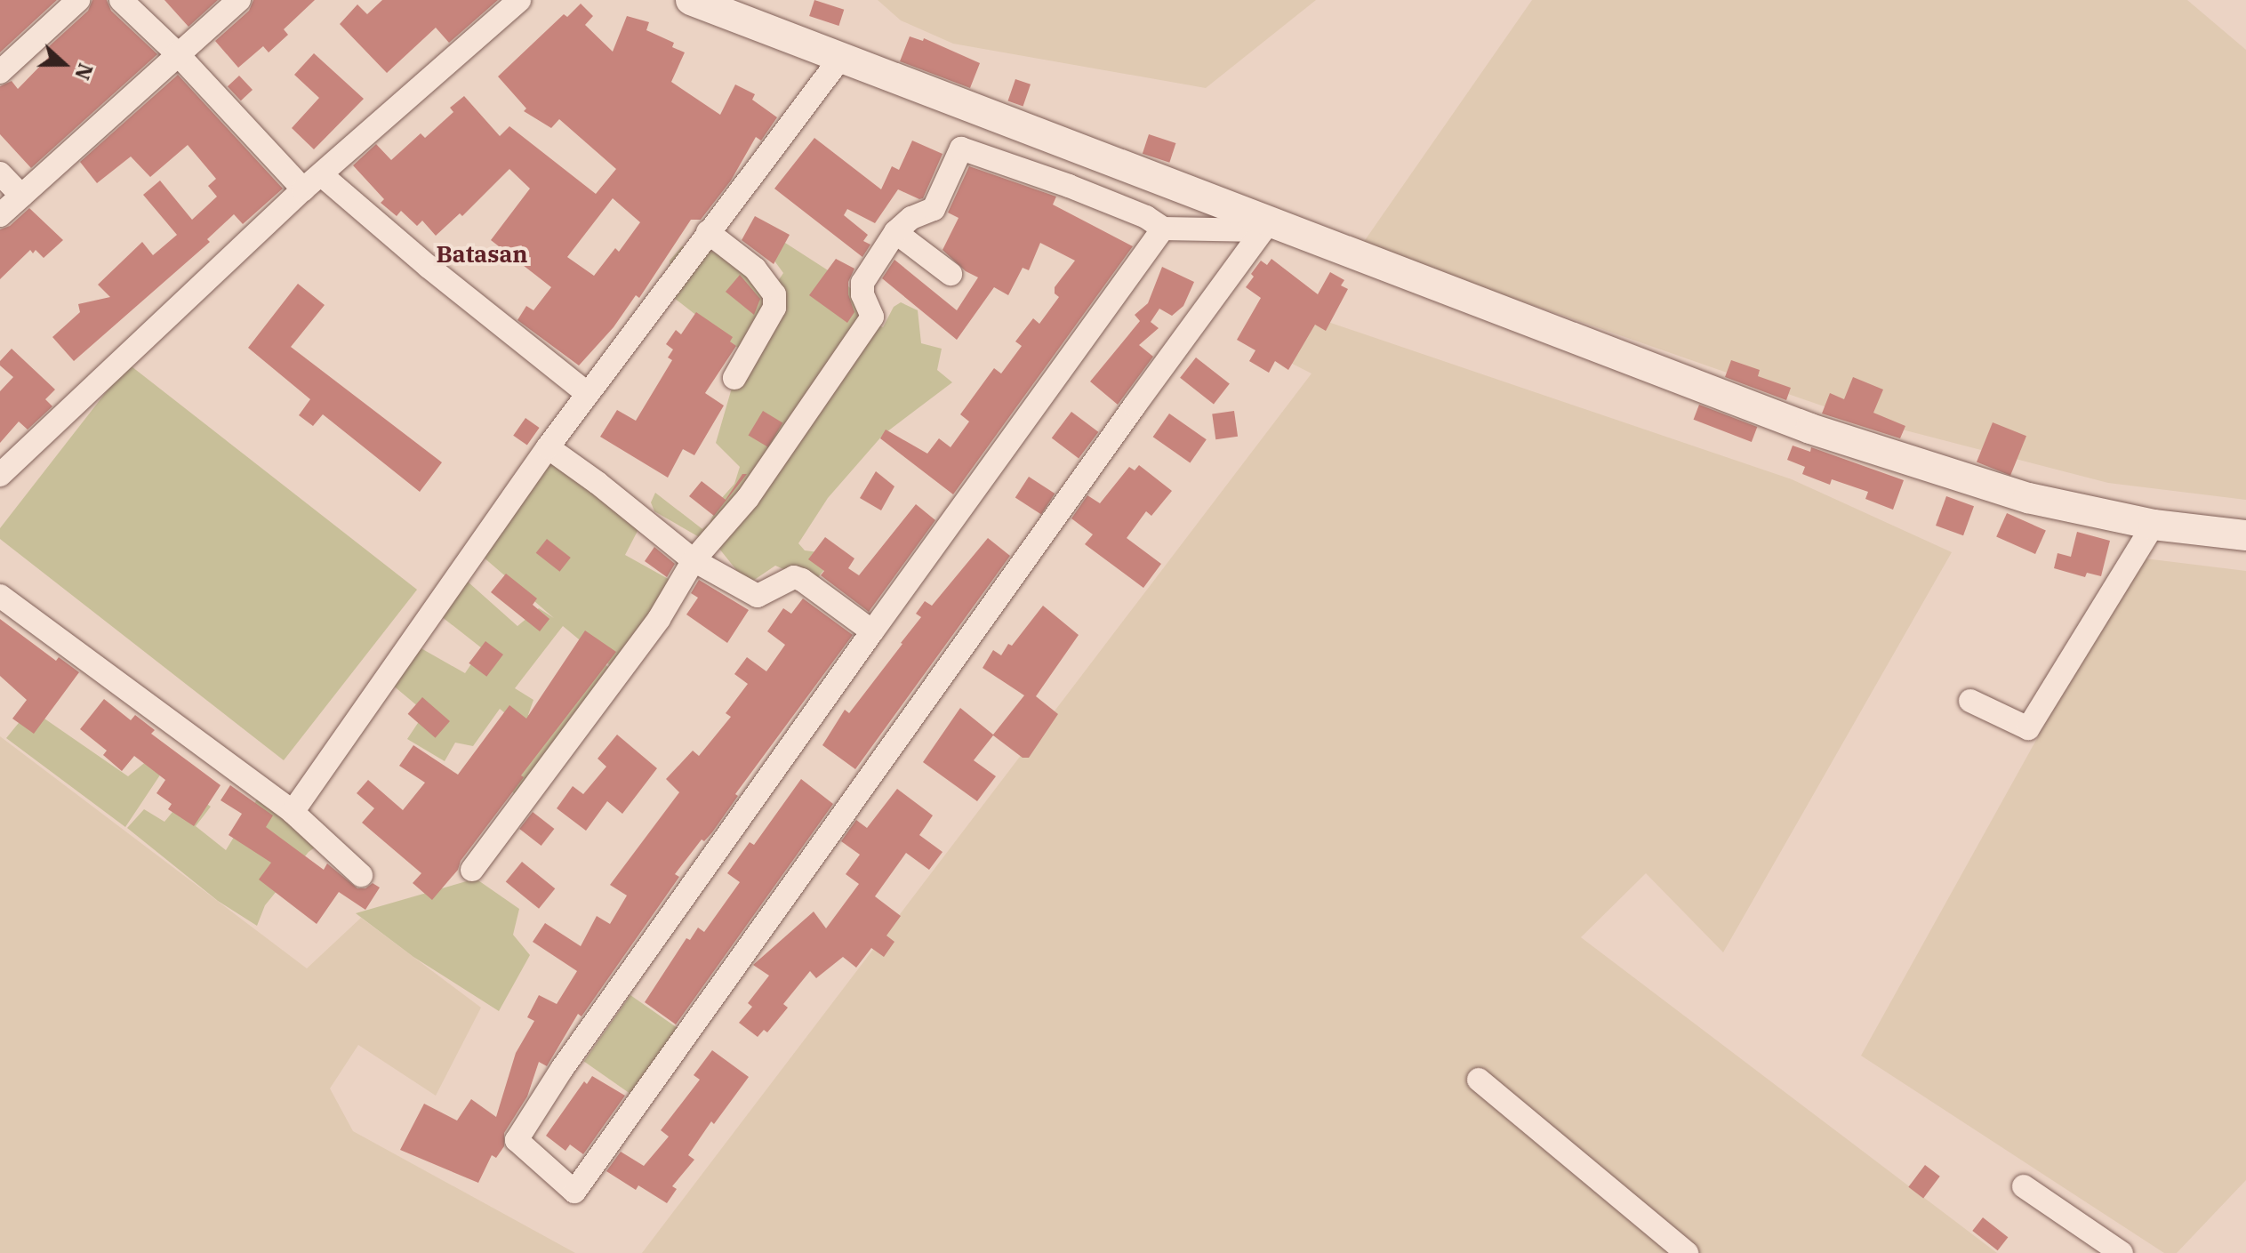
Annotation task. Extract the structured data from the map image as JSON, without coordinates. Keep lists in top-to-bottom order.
{
  "districts": ["Batasan"],
  "north": "right"
}
